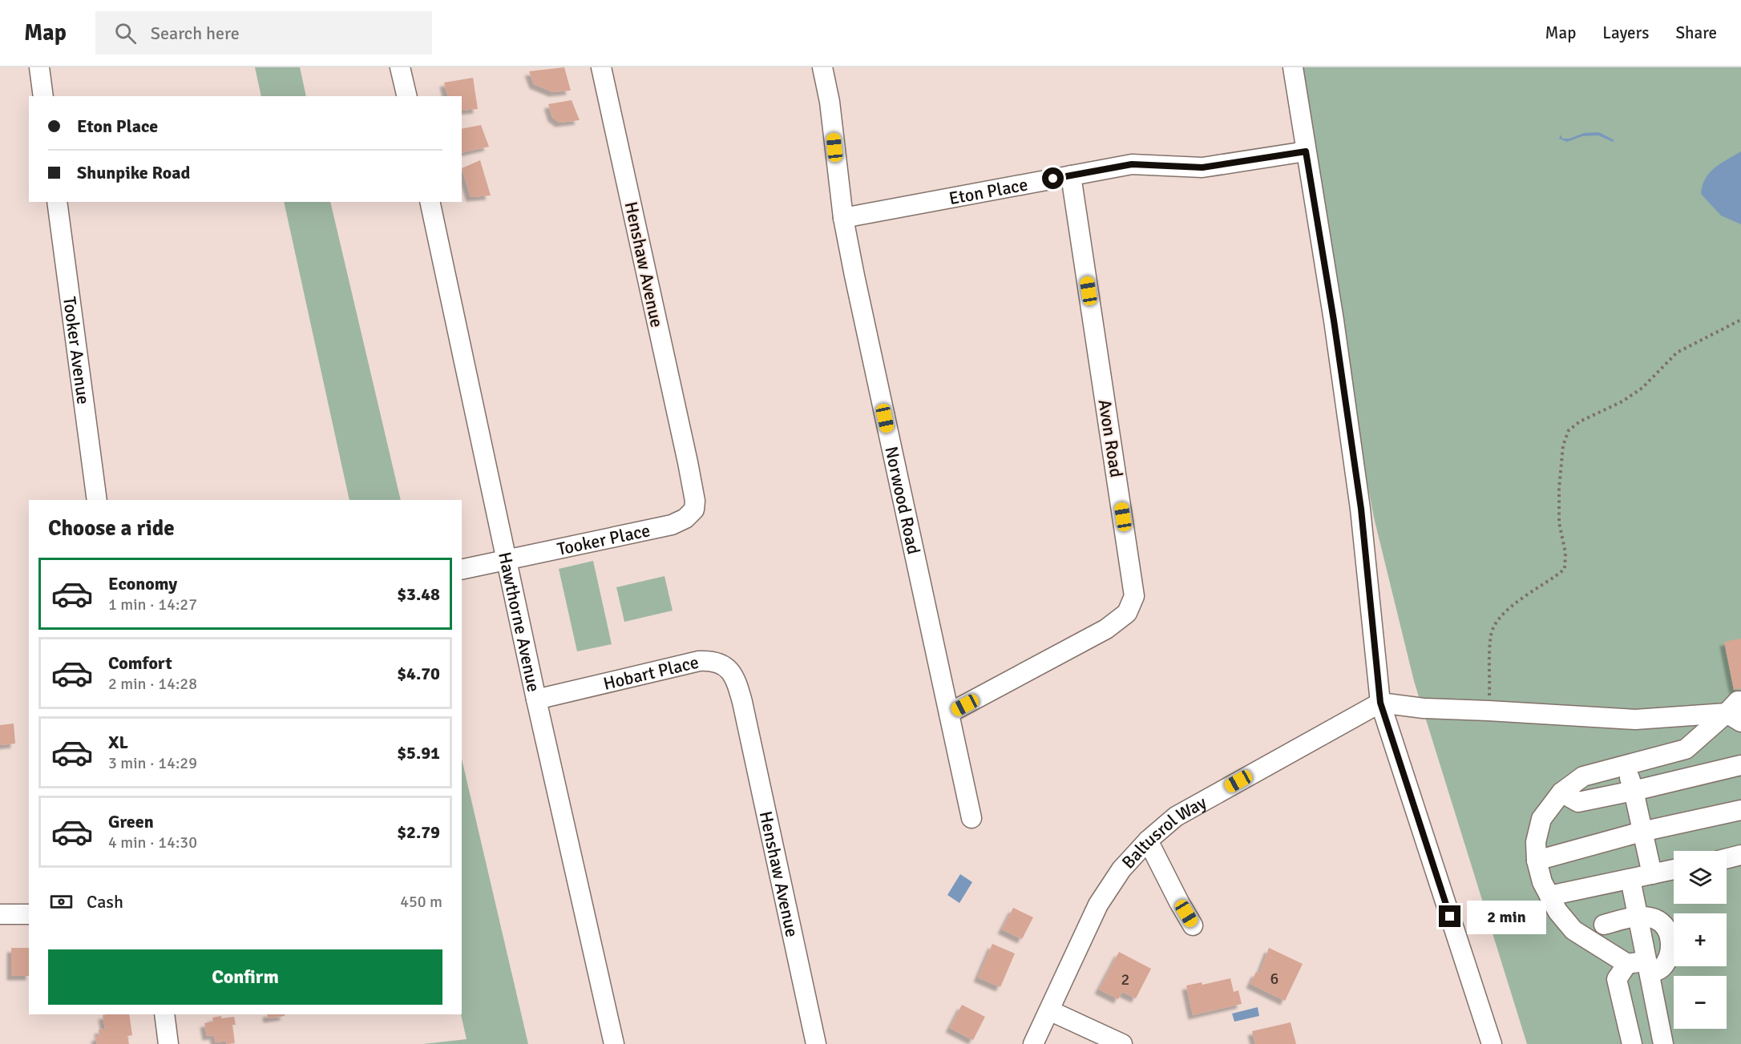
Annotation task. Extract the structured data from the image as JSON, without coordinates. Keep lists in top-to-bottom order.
{
  "streets": {
    "street": [
      "Eton Place",
      "Henshaw Avenue",
      "Tooker Avenue",
      "Avon Road",
      "Norwood Road",
      "Tooker Place",
      "Hawthorne Avenue",
      "Hobart Place",
      "Baltusrol Way"
    ]
  },
  "crossings": [
    ["Eton Place", "Avon Road"],
    ["Eton Place", "Norwood Road"],
    ["Henshaw Avenue", "Tooker Place"],
    ["Henshaw Avenue", "Hobart Place"],
    ["Avon Road", "Norwood Road"],
    ["Tooker Place", "Hawthorne Avenue"],
    ["Hawthorne Avenue", "Hobart Place"]
  ],
  "house_numbers": ["6", "2"],
  "page": {
    "header": "Map",
    "search": "Search here",
    "nav": ["Map", "Layers", "Share"],
    "banner": ["Eton Place", "Shunpike Road"],
    "heading": "Choose a ride",
    "list": [
      {
        "name": "Economy",
        "note": "1 min · 14:27",
        "value": "$3.48"
      },
      {
        "name": "Comfort",
        "note": "2 min · 14:28",
        "value": "$4.70"
      },
      {
        "name": "XL",
        "note": "3 min · 14:29",
        "value": "$5.91"
      },
      {
        "name": "Green",
        "note": "4 min · 14:30",
        "value": "$2.79"
      }
    ],
    "map_buttons": ["+", "−"],
    "pay": ["Cash", "450 m"],
    "bubble": "2 min",
    "buttons": "Confirm"
  }
}
